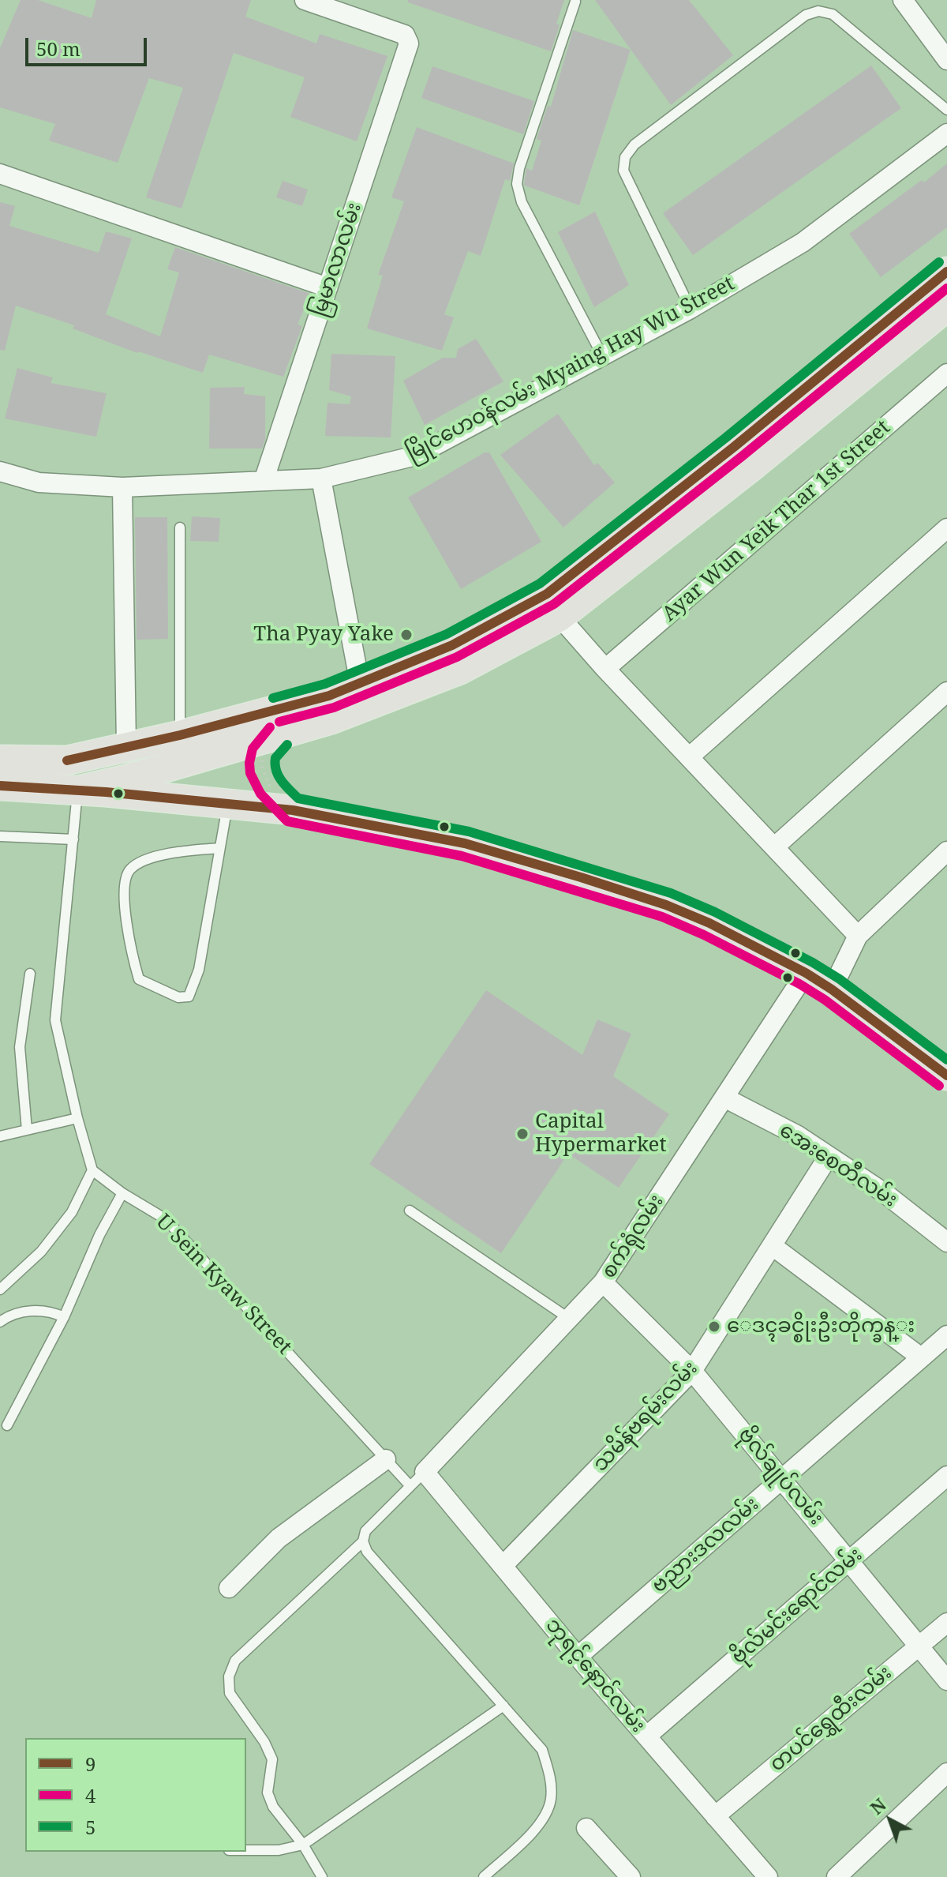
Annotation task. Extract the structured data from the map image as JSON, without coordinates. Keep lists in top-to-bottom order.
{
  "streets": {
    "street": [
      "မြမာလာလမ်း",
      "မြိုင်ဟေဝန်လမ်း Myaing Hay Wu Street",
      "Ayar Wun Yeik Thar 1st Street",
      "အေးစေတီလမ်း",
      "စက်ရုံလမ်း",
      "သမိန်ဗရမ်းလမ်း",
      "ဗိုလ်ချုပ်လမ်း",
      "ဗညားဒလလမ်း",
      "ဗိုလ်မင်းရောင်လမ်း",
      "ဘုရင့်နောင်လမ်း",
      "တပင်ရွှေထီးလမ်း"
    ],
    "lane": ["U Sein Kyaw Street"]
  },
  "crossings": [
    ["မြမာလာလမ်း", "မြိုင်ဟေဝန်လမ်း Myaing Hay Wu Street"],
    ["အေးစေတီလမ်း", "စက်ရုံလမ်း"],
    ["အေးစေတီလမ်း", "သမိန်ဗရမ်းလမ်း"],
    ["စက်ရုံလမ်း", "ဗိုလ်ချုပ်လမ်း"],
    ["စက်ရုံလမ်း", "ဘုရင့်နောင်လမ်း"],
    ["သမိန်ဗရမ်းလမ်း", "ဗိုလ်ချုပ်လမ်း"],
    ["သမိန်ဗရမ်းလမ်း", "ဘုရင့်နောင်လမ်း"],
    ["ဗိုလ်ချုပ်လမ်း", "ဗညားဒလလမ်း"],
    ["ဗိုလ်ချုပ်လမ်း", "ဗိုလ်မင်းရောင်လမ်း"],
    ["ဗိုလ်ချုပ်လမ်း", "တပင်ရွှေထီးလမ်း"],
    ["ဗညားဒလလမ်း", "ဘုရင့်နောင်လမ်း"],
    ["ဗိုလ်မင်းရောင်လမ်း", "ဘုရင့်နောင်လမ်း"],
    ["ဘုရင့်နောင်လမ်း", "တပင်ရွှေထီးလမ်း"]
  ],
  "places": ["Tha Pyay Yake", "Capital Hypermarket", "ေဒၚခင္စိုးဦးတိုက္ခန္း"],
  "lines": ["transit line 5", "transit line 9", "transit line 4"],
  "legend": ["9", "4", "5"],
  "scale_bar": "50 m",
  "north": "top left"
}
